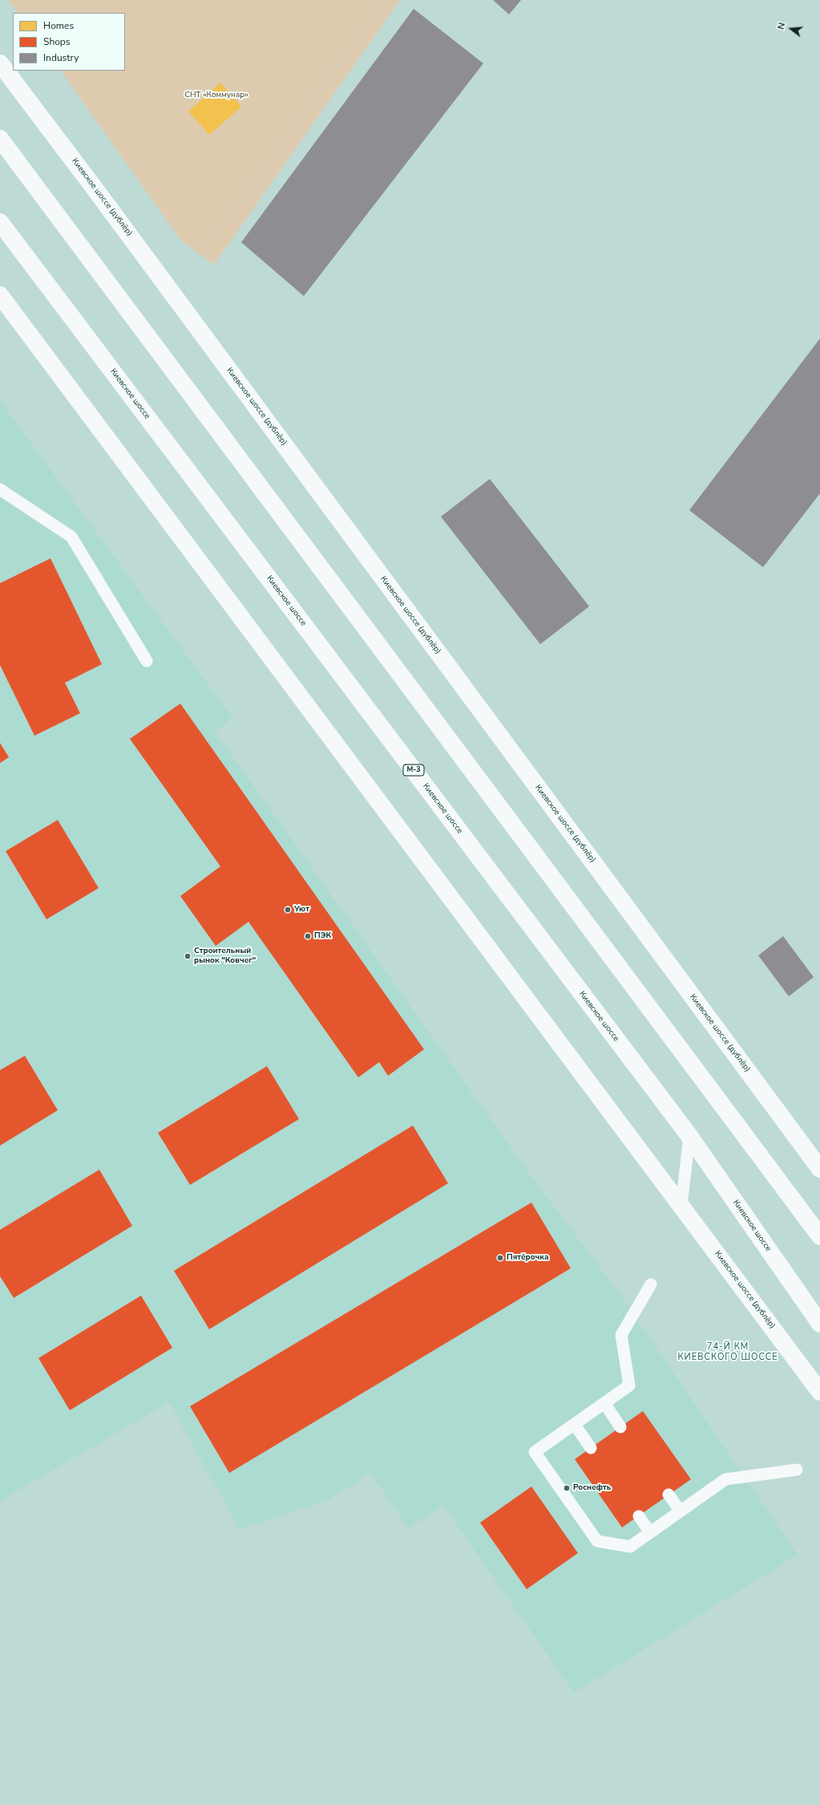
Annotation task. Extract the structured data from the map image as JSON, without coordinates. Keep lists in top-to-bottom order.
{
  "streets": {
    "main road": ["Киевское шоссе (дублёр)", "Киевское шоссе", "М-3"]
  },
  "districts": ["74-Й КМ КИЕВСКОГО ШОССЕ"],
  "parks": ["СНТ «Коммунар»"],
  "places": [
    "Уют",
    "ПЭК",
    "Строительный рынок \"Ковчег\"",
    "Пятёрочка",
    "Роснефть"
  ],
  "legend": ["Homes", "Shops", "Industry"],
  "north": "left"
}
